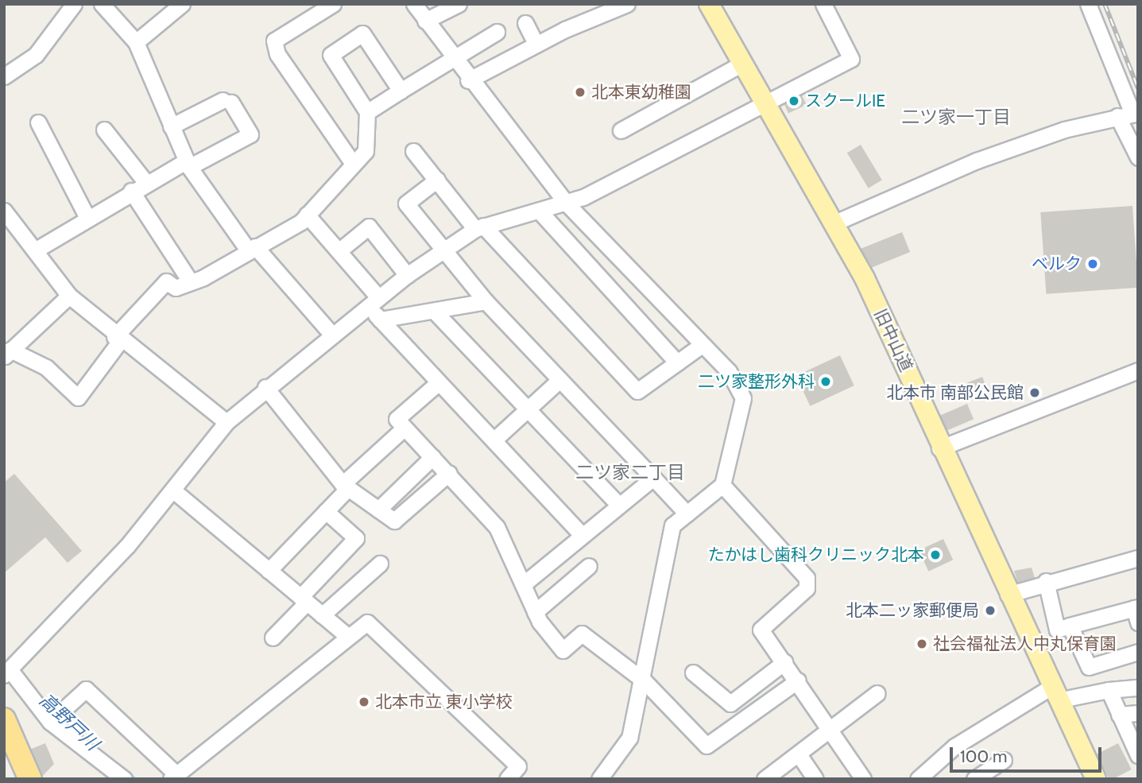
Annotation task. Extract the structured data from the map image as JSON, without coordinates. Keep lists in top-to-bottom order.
{
  "streets": {
    "main road": ["旧中山道"]
  },
  "districts": ["二ツ家一丁目", "二ツ家二丁目"],
  "water": ["高野戸川"],
  "places": [
    "北本東幼稚園",
    "スクールIE",
    "ベルク",
    "二ツ家整形外科",
    "北本市 南部公民館",
    "たかはし歯科クリニック北本",
    "北本二ッ家郵便局",
    "社会福祉法人中丸保育園",
    "北本市立 東小学校"
  ],
  "scale_bar": "100 m"
}
